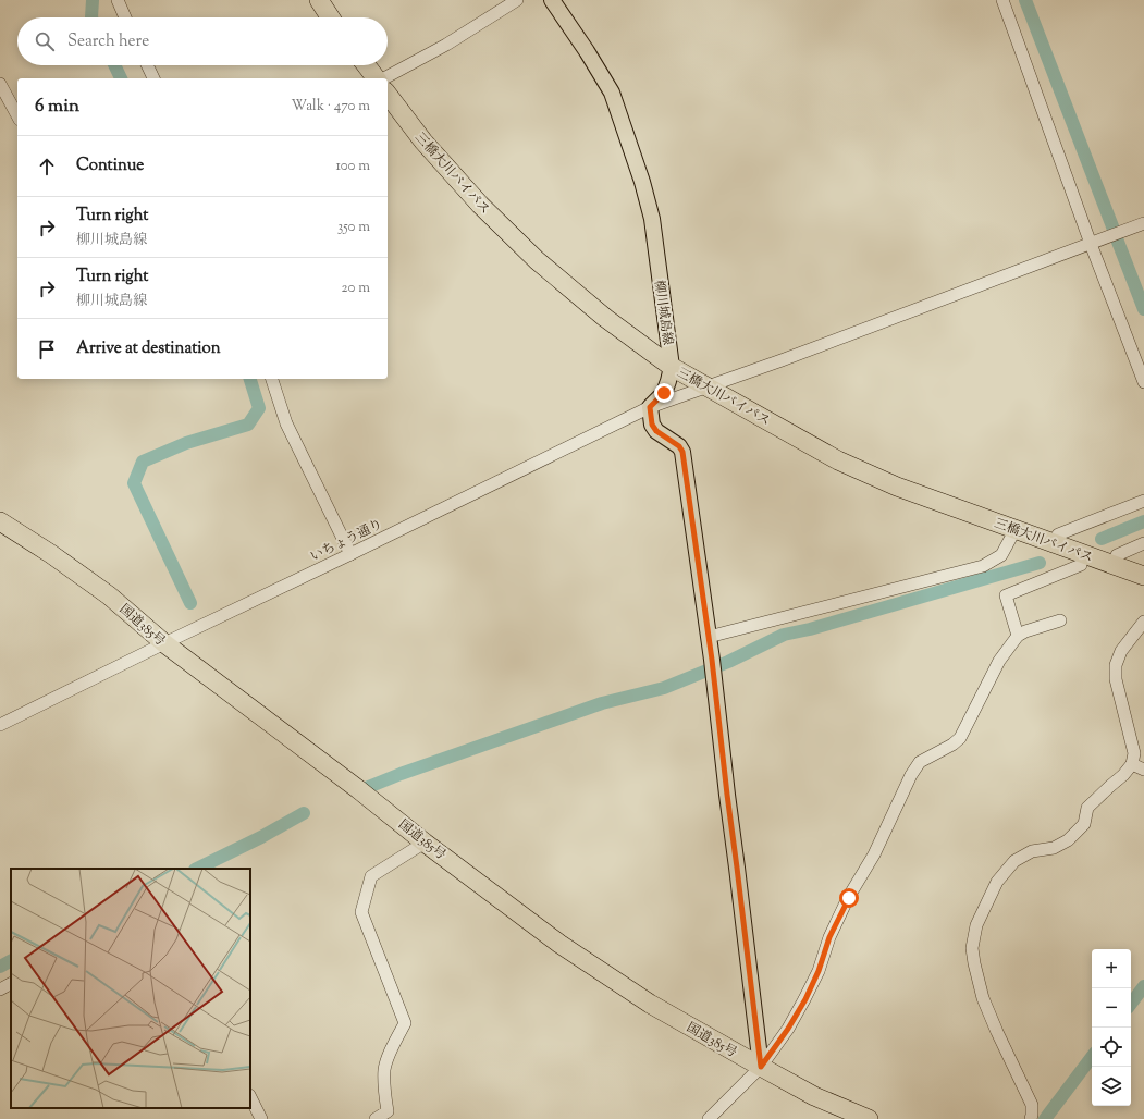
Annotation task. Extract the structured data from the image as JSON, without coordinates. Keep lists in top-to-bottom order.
{
  "streets": {
    "highway": ["三橋大川バイパス", "国道385号"],
    "main road": ["柳川城島線"],
    "street": ["いちょう通り"]
  },
  "crossings": [
    ["三橋大川バイパス", "柳川城島線"],
    ["三橋大川バイパス", "いちょう通り"],
    ["柳川城島線", "いちょう通り"],
    ["いちょう通り", "国道385号"]
  ],
  "page": {
    "search": "Search here",
    "heading": ["6 min", "Walk · 470 m"],
    "list": [
      ["Continue", "100 m"],
      ["Turn right", "柳川城島線", "350 m"],
      ["Turn right", "柳川城島線", "20 m"],
      "Arrive at destination"
    ],
    "map_buttons": ["+", "−"]
  }
}
